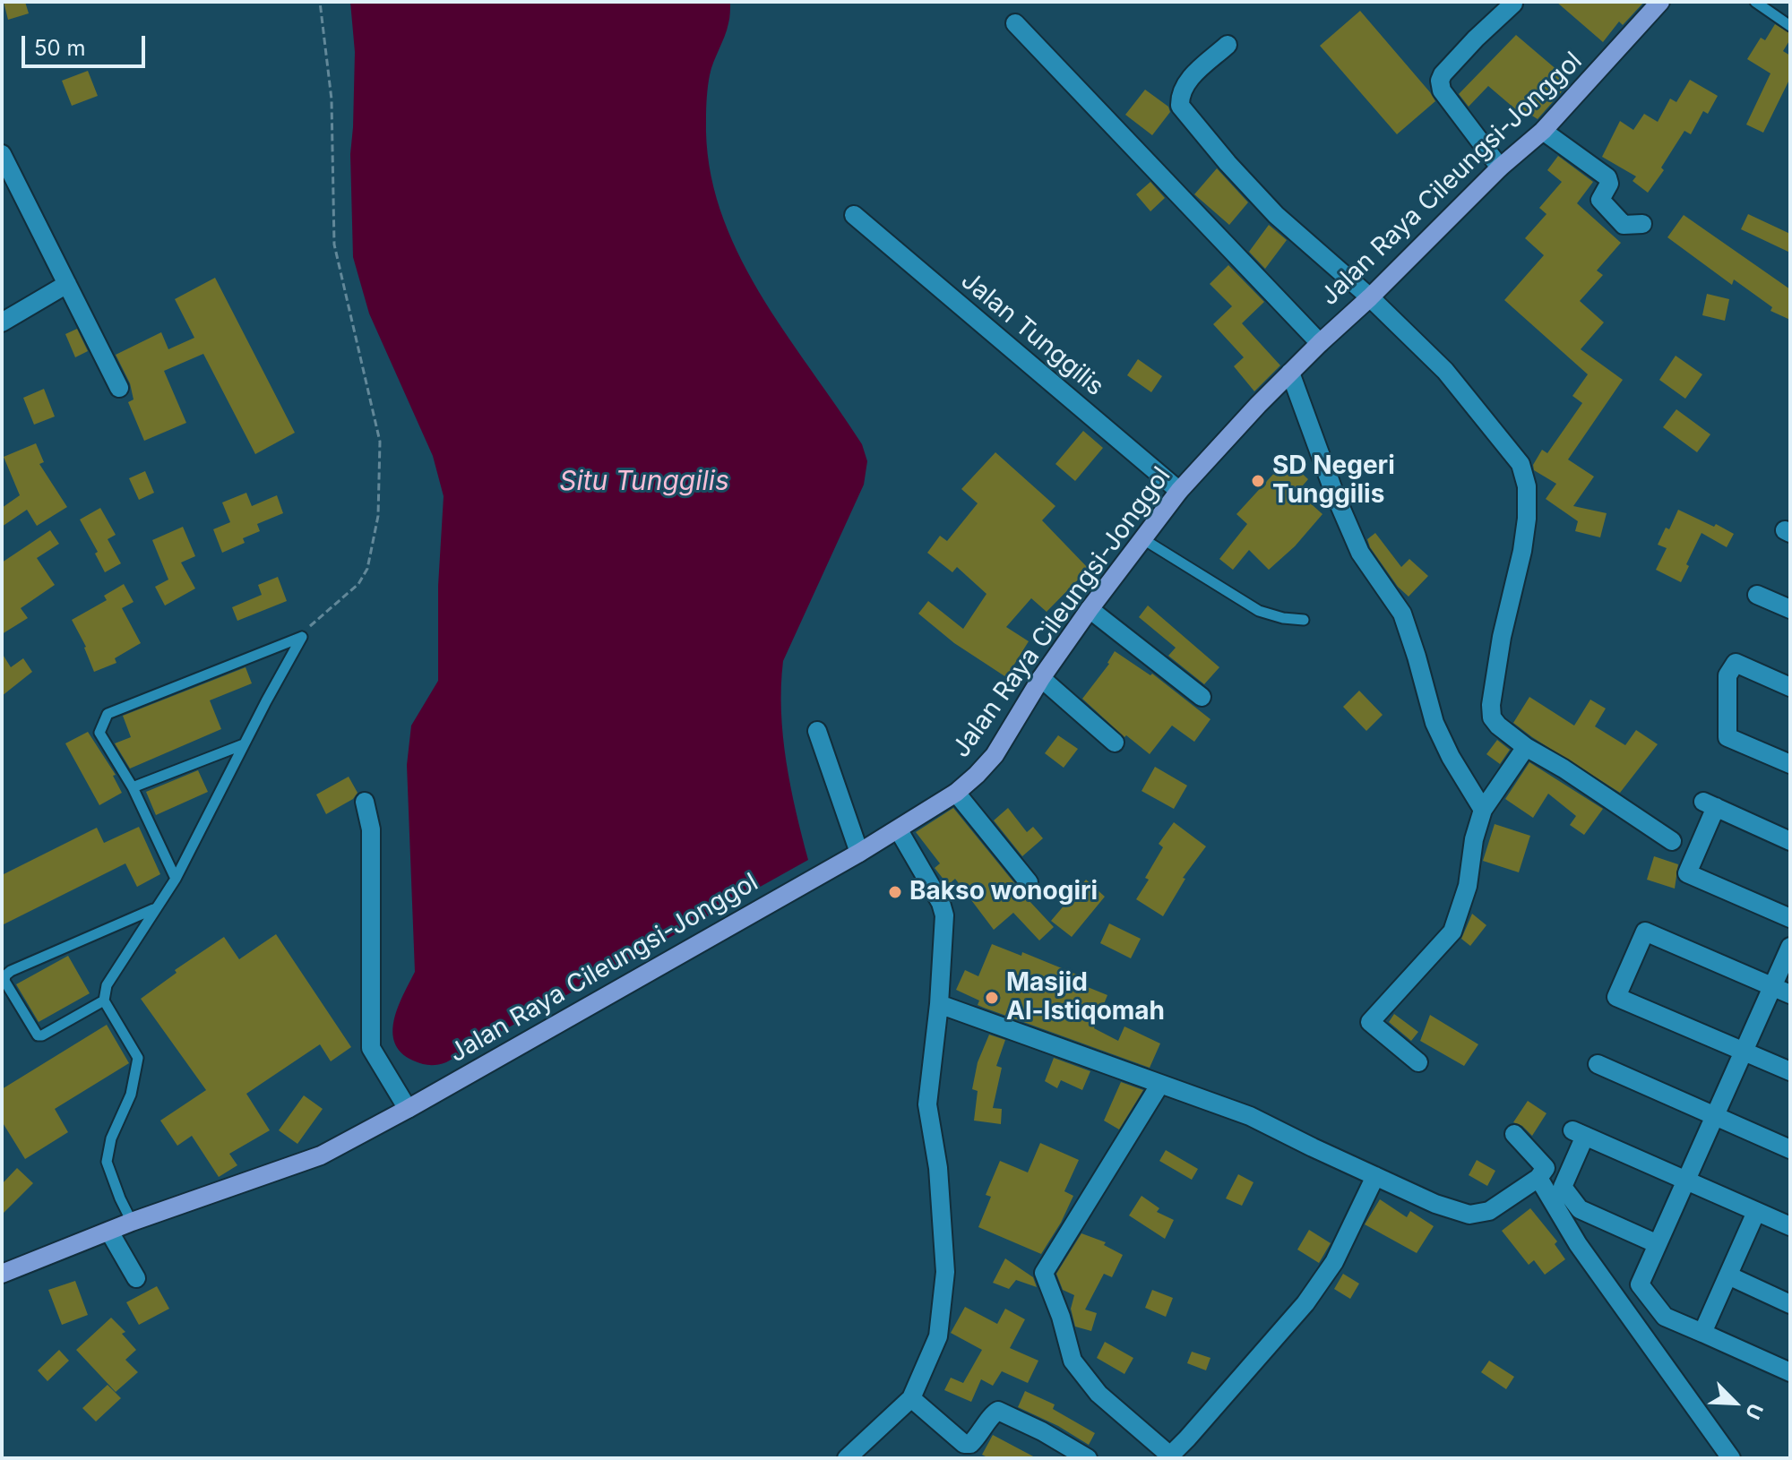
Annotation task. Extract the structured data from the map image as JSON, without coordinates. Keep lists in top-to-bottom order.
{
  "streets": {
    "main road": ["Jalan Raya Cileungsi-Jonggol"],
    "street": ["Jalan Tunggilis"]
  },
  "crossings": [
    ["Jalan Raya Cileungsi-Jonggol", "Jalan Tunggilis"]
  ],
  "water": ["Situ Tunggilis"],
  "places": ["SD Negeri Tunggilis", "Bakso wonogiri", "Masjid Al-Istiqomah"],
  "scale_bar": "50 m",
  "north": "bottom right"
}
